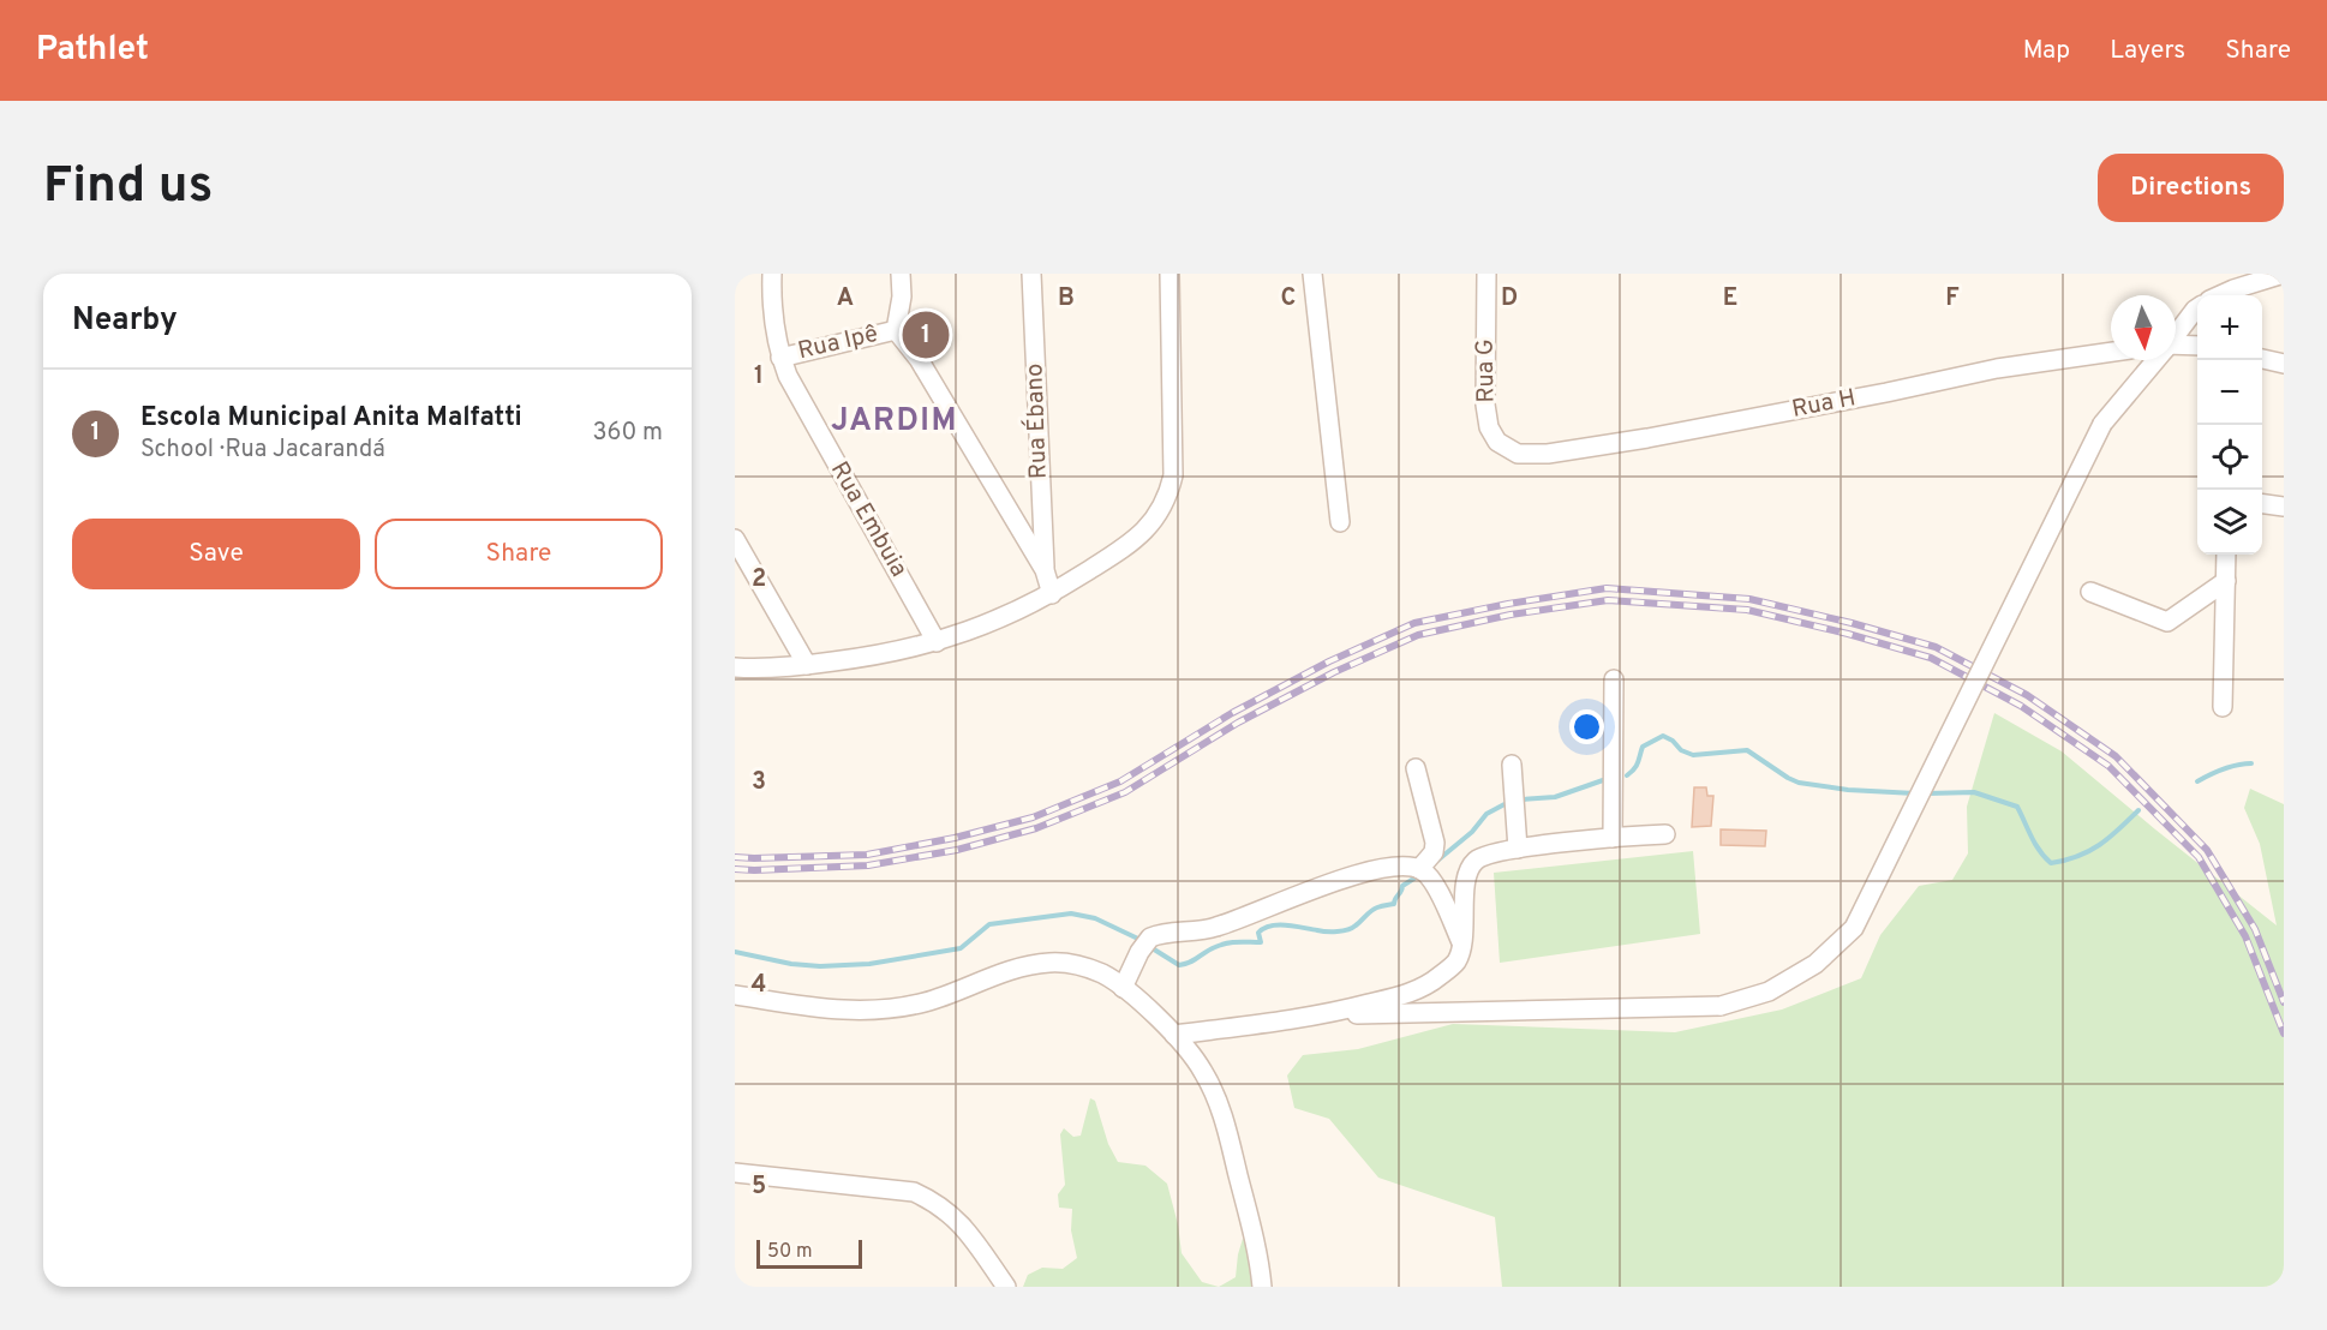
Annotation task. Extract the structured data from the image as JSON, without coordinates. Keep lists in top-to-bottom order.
{
  "streets": {
    "street": [
      "Rua Ipê",
      "Rua G",
      "Rua H",
      "Rua Ébano",
      "Rua Embuia"
    ]
  },
  "crossings": [
    ["Rua Ipê", "Rua Embuia"],
    ["Rua G", "Rua H"]
  ],
  "districts": ["JARDIM"],
  "scale_bar": "50 m",
  "north": "bottom",
  "page": {
    "header": "Pathlet",
    "nav": ["Map", "Layers", "Share"],
    "buttons": [
      "Directions",
      ["Save", "Share"]
    ],
    "title": "Find us",
    "heading": "Nearby",
    "map_buttons": ["+", "−"],
    "pins": "1",
    "list": [
      {
        "mark": "1",
        "name": "Escola Municipal Anita Malfatti",
        "note": "School · Rua Jacarandá",
        "value": "360 m"
      }
    ],
    "scale": "50 m"
  },
  "grid": {
    "columns": [
      "A",
      "B",
      "C",
      "D",
      "E",
      "F"
    ],
    "rows": [
      "1",
      "2",
      "3",
      "4",
      "5"
    ]
  }
}
